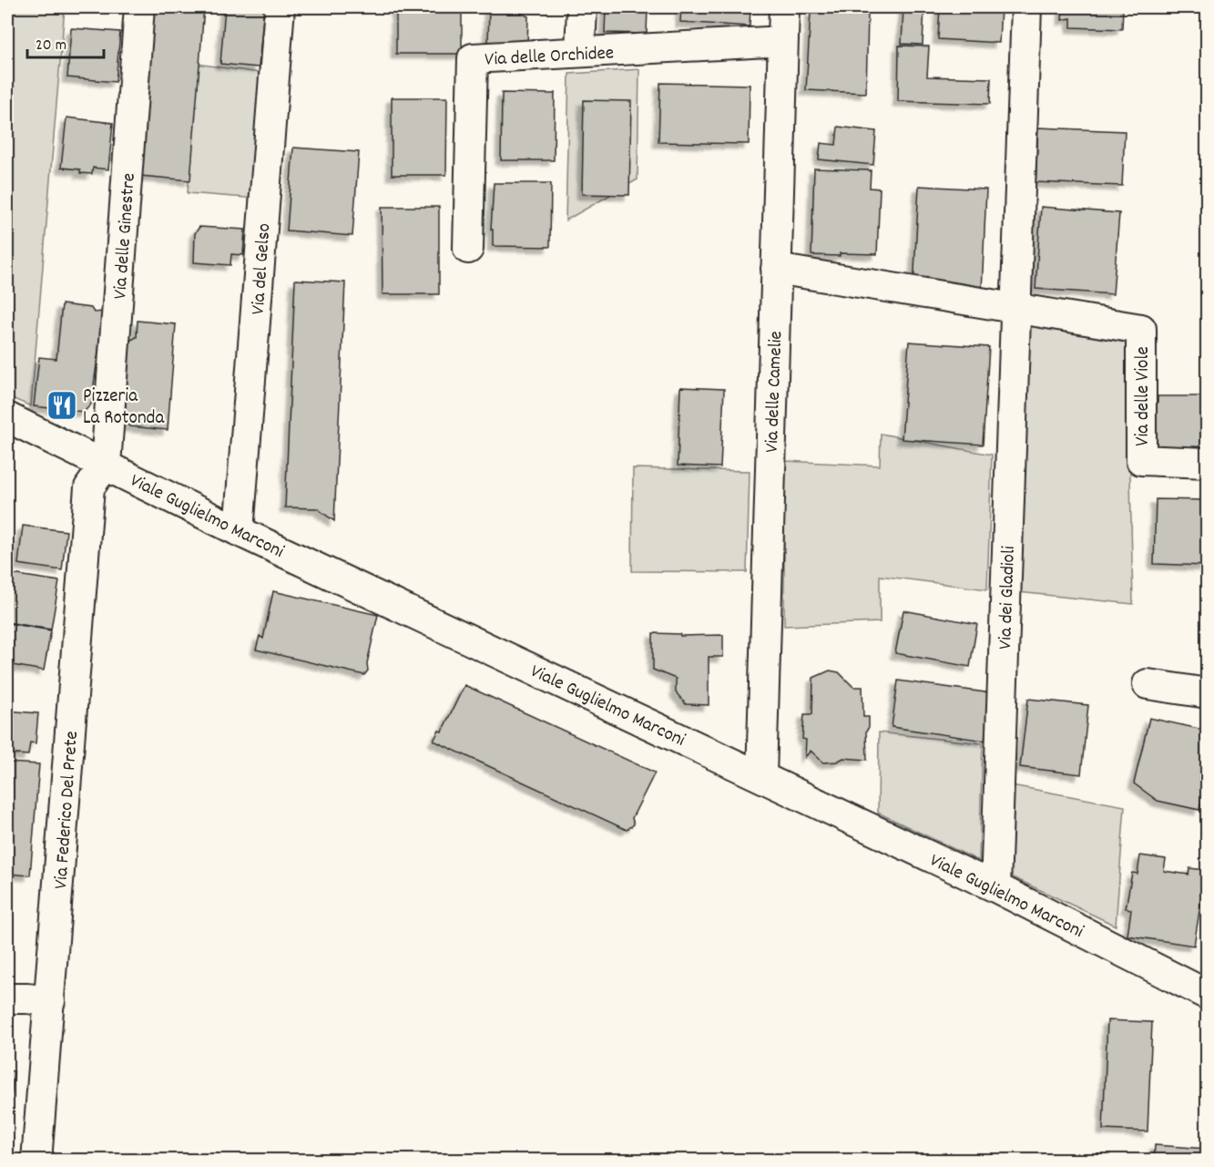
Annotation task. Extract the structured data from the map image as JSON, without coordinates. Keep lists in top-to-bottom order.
{
  "streets": {
    "street": [
      "Via delle Orchidee",
      "Via delle Ginestre",
      "Via del Gelso",
      "Via delle Camelie",
      "Via delle Viole",
      "Viale Guglielmo Marconi",
      "Via dei Gladioli",
      "Via Federico Del Prete"
    ]
  },
  "crossings": [
    ["Via delle Orchidee", "Via delle Camelie"],
    ["Via delle Ginestre", "Viale Guglielmo Marconi"],
    ["Via delle Ginestre", "Via Federico Del Prete"],
    ["Via del Gelso", "Viale Guglielmo Marconi"],
    ["Via delle Camelie", "Viale Guglielmo Marconi"],
    ["Via delle Viole", "Via dei Gladioli"],
    ["Viale Guglielmo Marconi", "Via dei Gladioli"],
    ["Viale Guglielmo Marconi", "Via Federico Del Prete"]
  ],
  "places": {
    "restaurant": ["Pizzeria La Rotonda"]
  },
  "scale_bar": "20 m"
}
